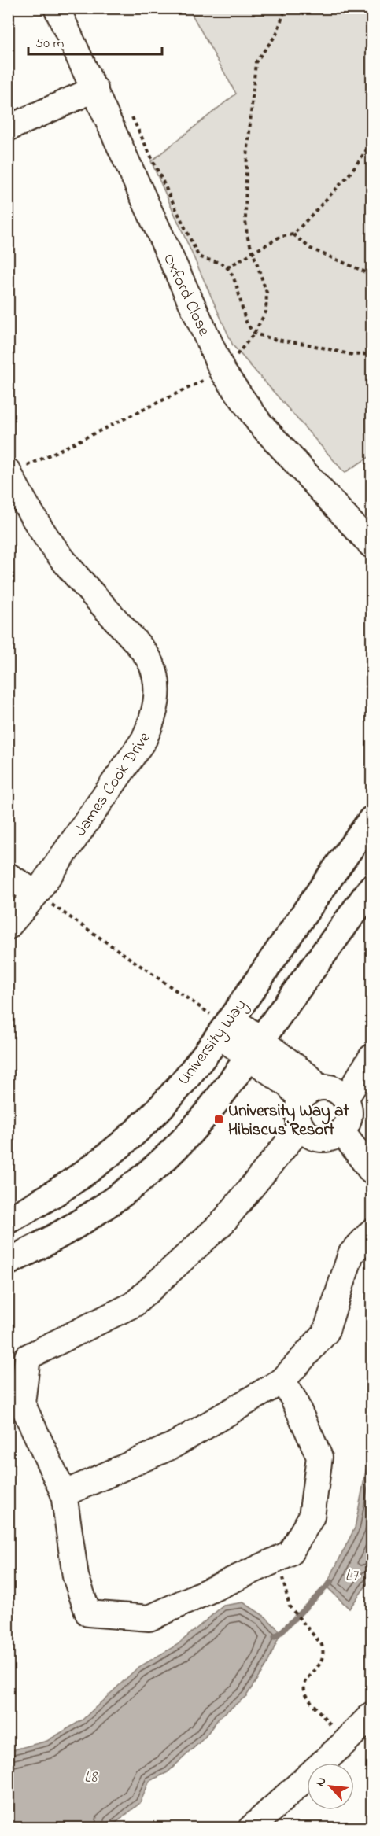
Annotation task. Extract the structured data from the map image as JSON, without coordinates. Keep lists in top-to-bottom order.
{
  "streets": {
    "main road": ["University Way"],
    "street": ["Oxford Close", "James Cook Drive"]
  },
  "water": ["L7", "L8"],
  "places": {
    "transit": ["University Way at Hibiscus Resort"]
  },
  "scale_bar": "50 m",
  "north": "top left"
}
